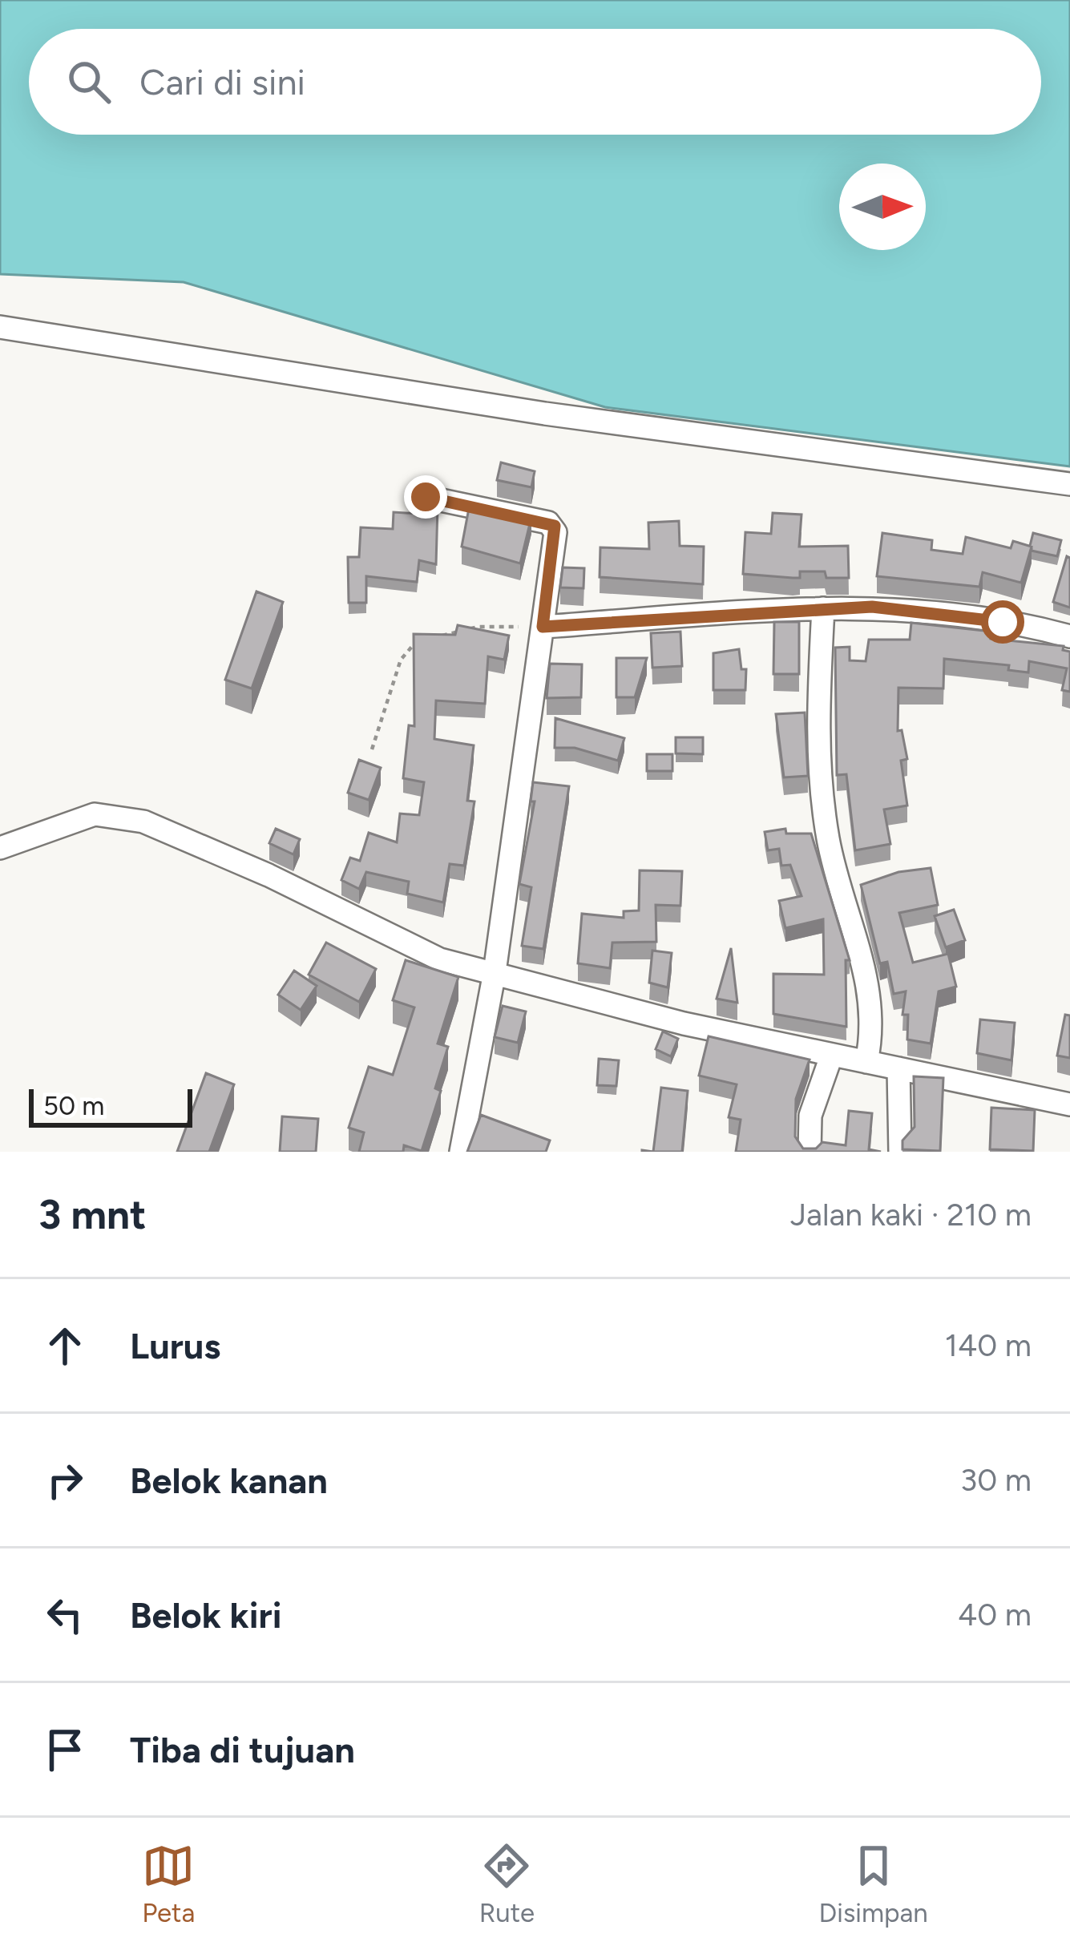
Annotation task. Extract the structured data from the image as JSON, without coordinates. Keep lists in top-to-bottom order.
{
  "scale_bar": "50 m",
  "north": "right",
  "page": {
    "search": "Cari di sini",
    "scale": "50 m",
    "heading": ["3 mnt", "Jalan kaki · 210 m"],
    "list": [
      ["Lurus", "140 m"],
      ["Belok kanan", "30 m"],
      ["Belok kiri", "40 m"],
      "Tiba di tujuan"
    ],
    "nav": ["Peta", "Rute", "Disimpan"]
  }
}
